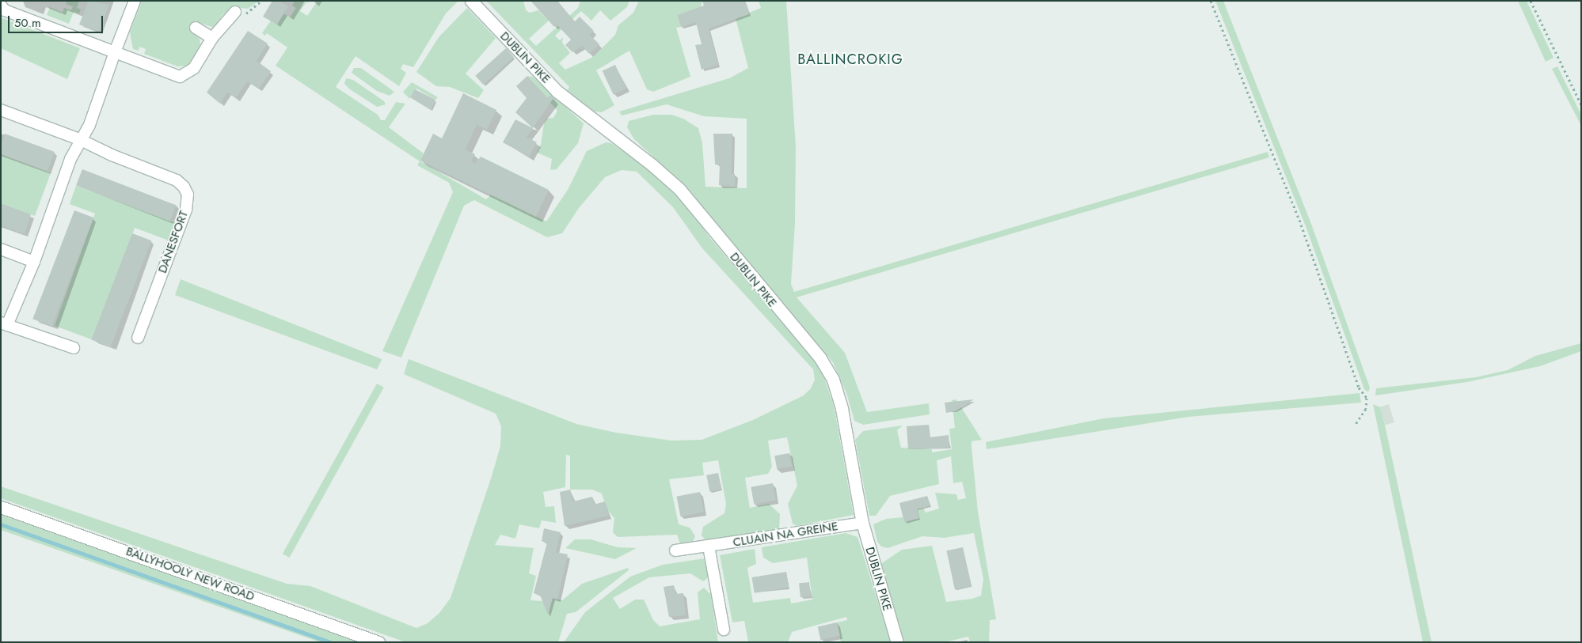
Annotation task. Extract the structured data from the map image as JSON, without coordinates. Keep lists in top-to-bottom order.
{
  "streets": {
    "street": [
      "DUBLIN PIKE",
      "DANESFORT",
      "CLUAIN NA GREINE",
      "BALLYHOOLY NEW ROAD"
    ]
  },
  "crossings": [
    ["DUBLIN PIKE", "CLUAIN NA GREINE"]
  ],
  "districts": ["BALLINCROKIG"],
  "scale_bar": "50 m"
}
